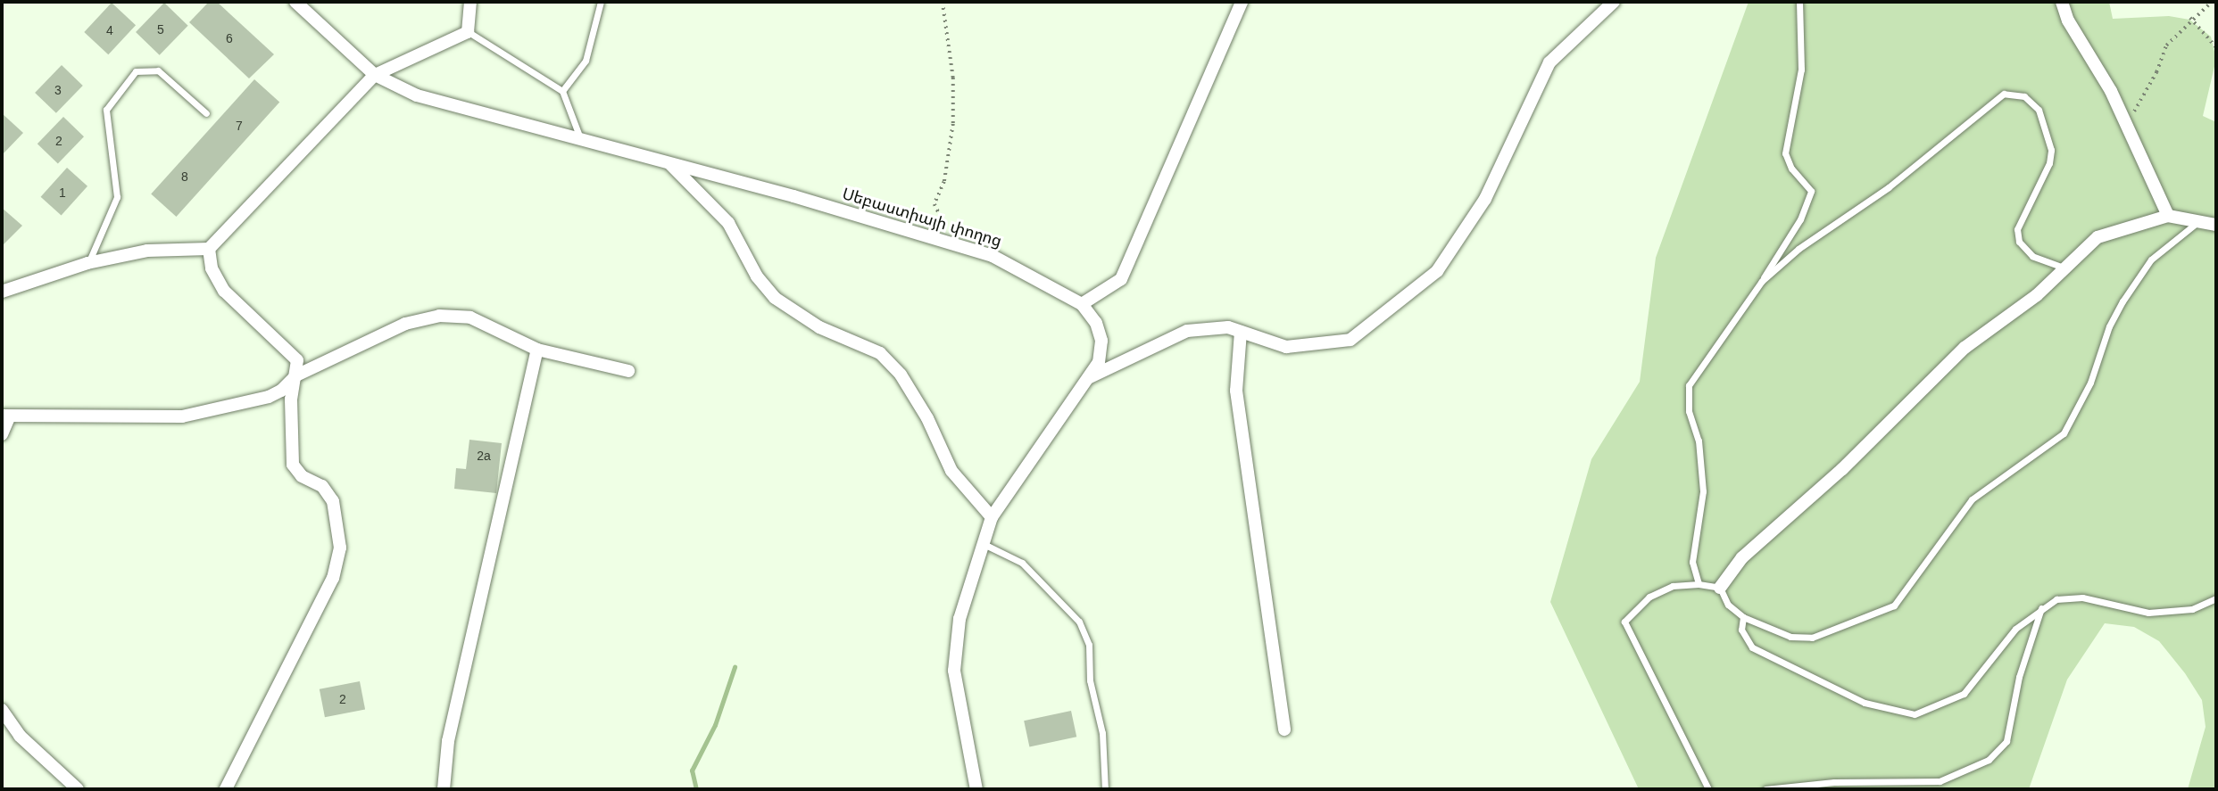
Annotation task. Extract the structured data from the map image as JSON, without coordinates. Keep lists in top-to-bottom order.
{
  "streets": {
    "street": ["Սեբաստիայի փողոց"]
  },
  "house_numbers": [
    "5",
    "4",
    "6",
    "3",
    "7",
    "2",
    "8",
    "1",
    "2a",
    "2"
  ]
}
